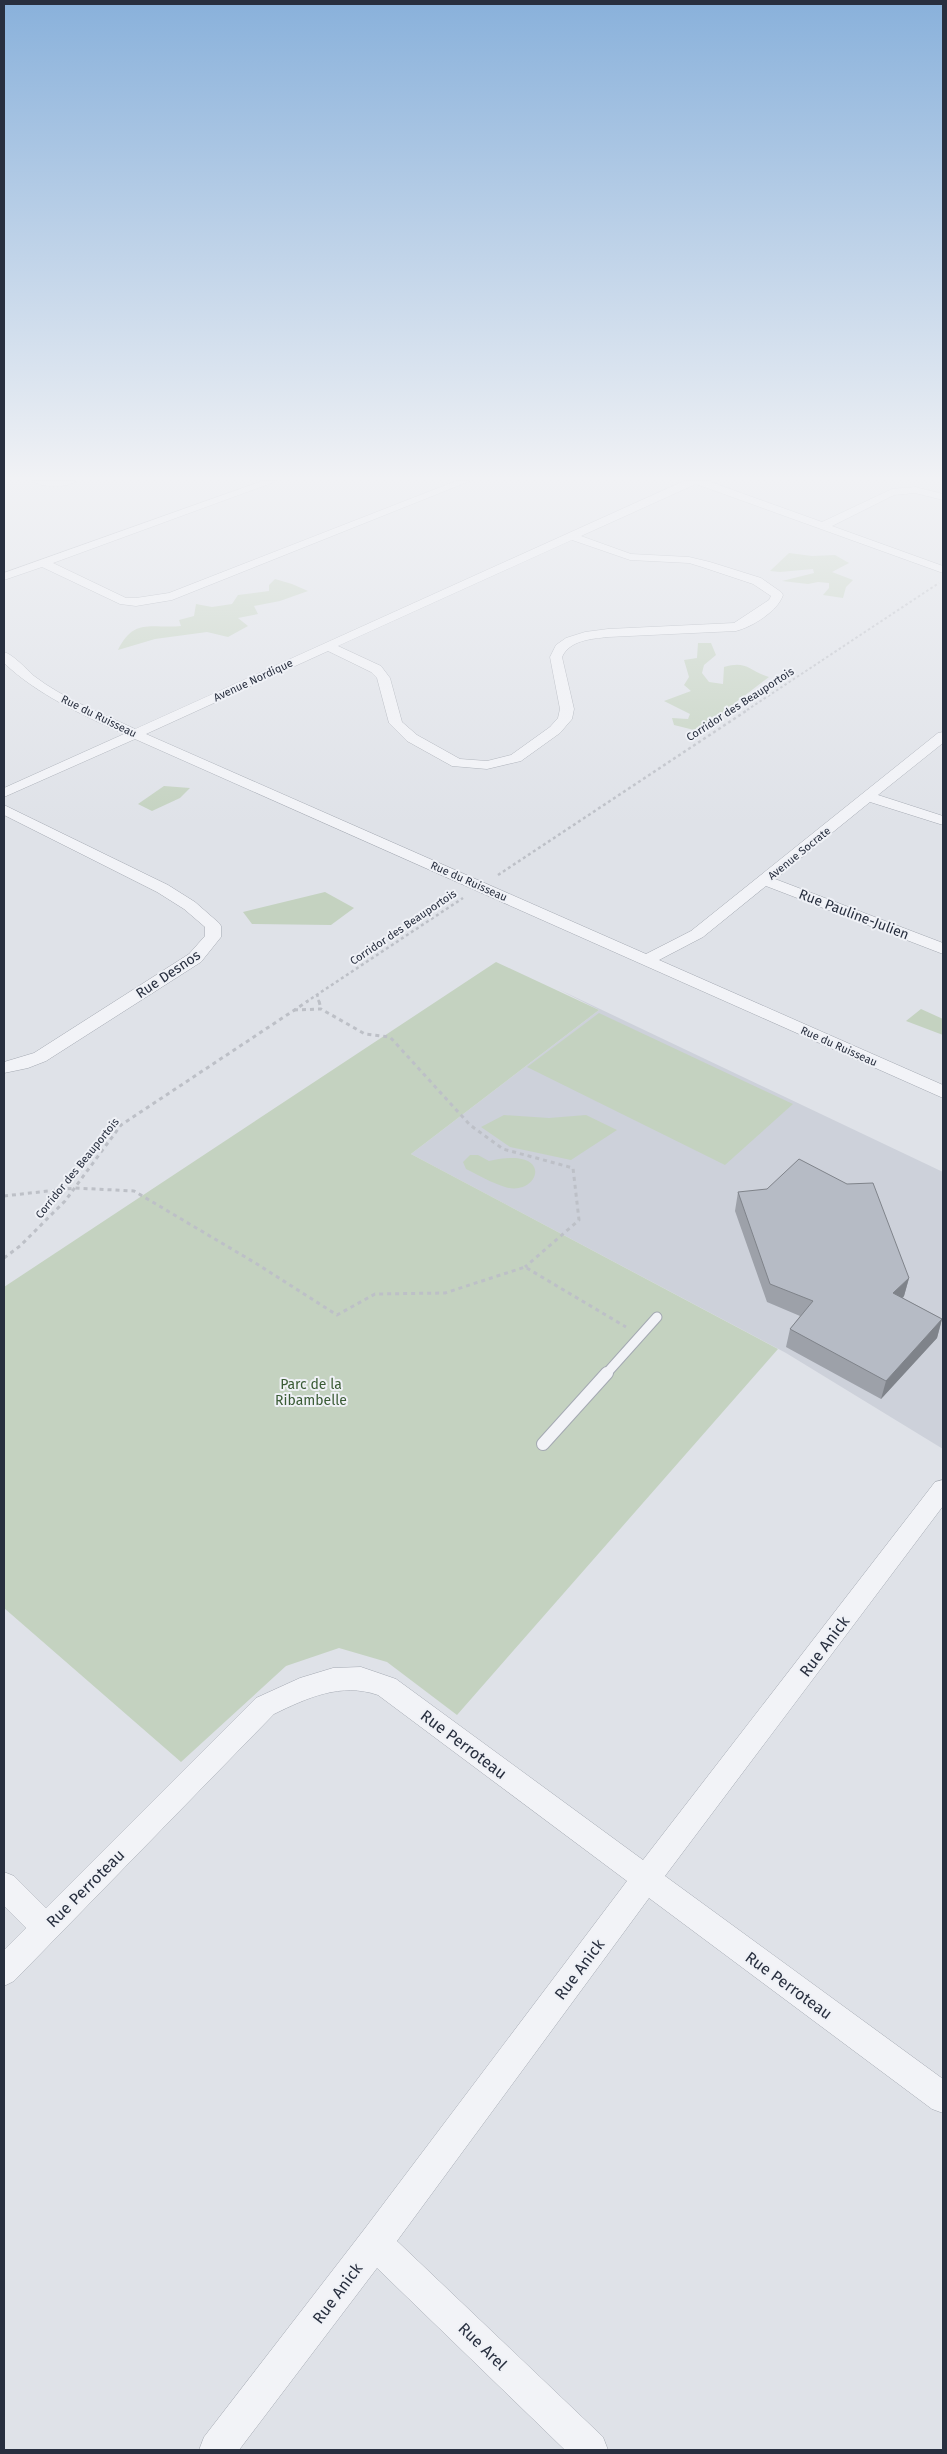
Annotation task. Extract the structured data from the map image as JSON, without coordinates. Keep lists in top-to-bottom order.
{
  "streets": {
    "street": [
      "Avenue Nordique",
      "Rue du Ruisseau",
      "Avenue Socrate",
      "Rue Pauline-Julien",
      "Rue Desnos",
      "Rue Anick",
      "Rue Perroteau",
      "Rue Arel"
    ],
    "path": ["Corridor des Beauportois"]
  },
  "crossings": [
    ["Avenue Nordique", "Rue du Ruisseau"],
    ["Corridor des Beauportois", "Rue du Ruisseau"],
    ["Rue du Ruisseau", "Avenue Socrate"],
    ["Avenue Socrate", "Rue Pauline-Julien"],
    ["Rue Anick", "Rue Perroteau"],
    ["Rue Anick", "Rue Arel"]
  ],
  "parks": ["Parc de la Ribambelle"]
}
